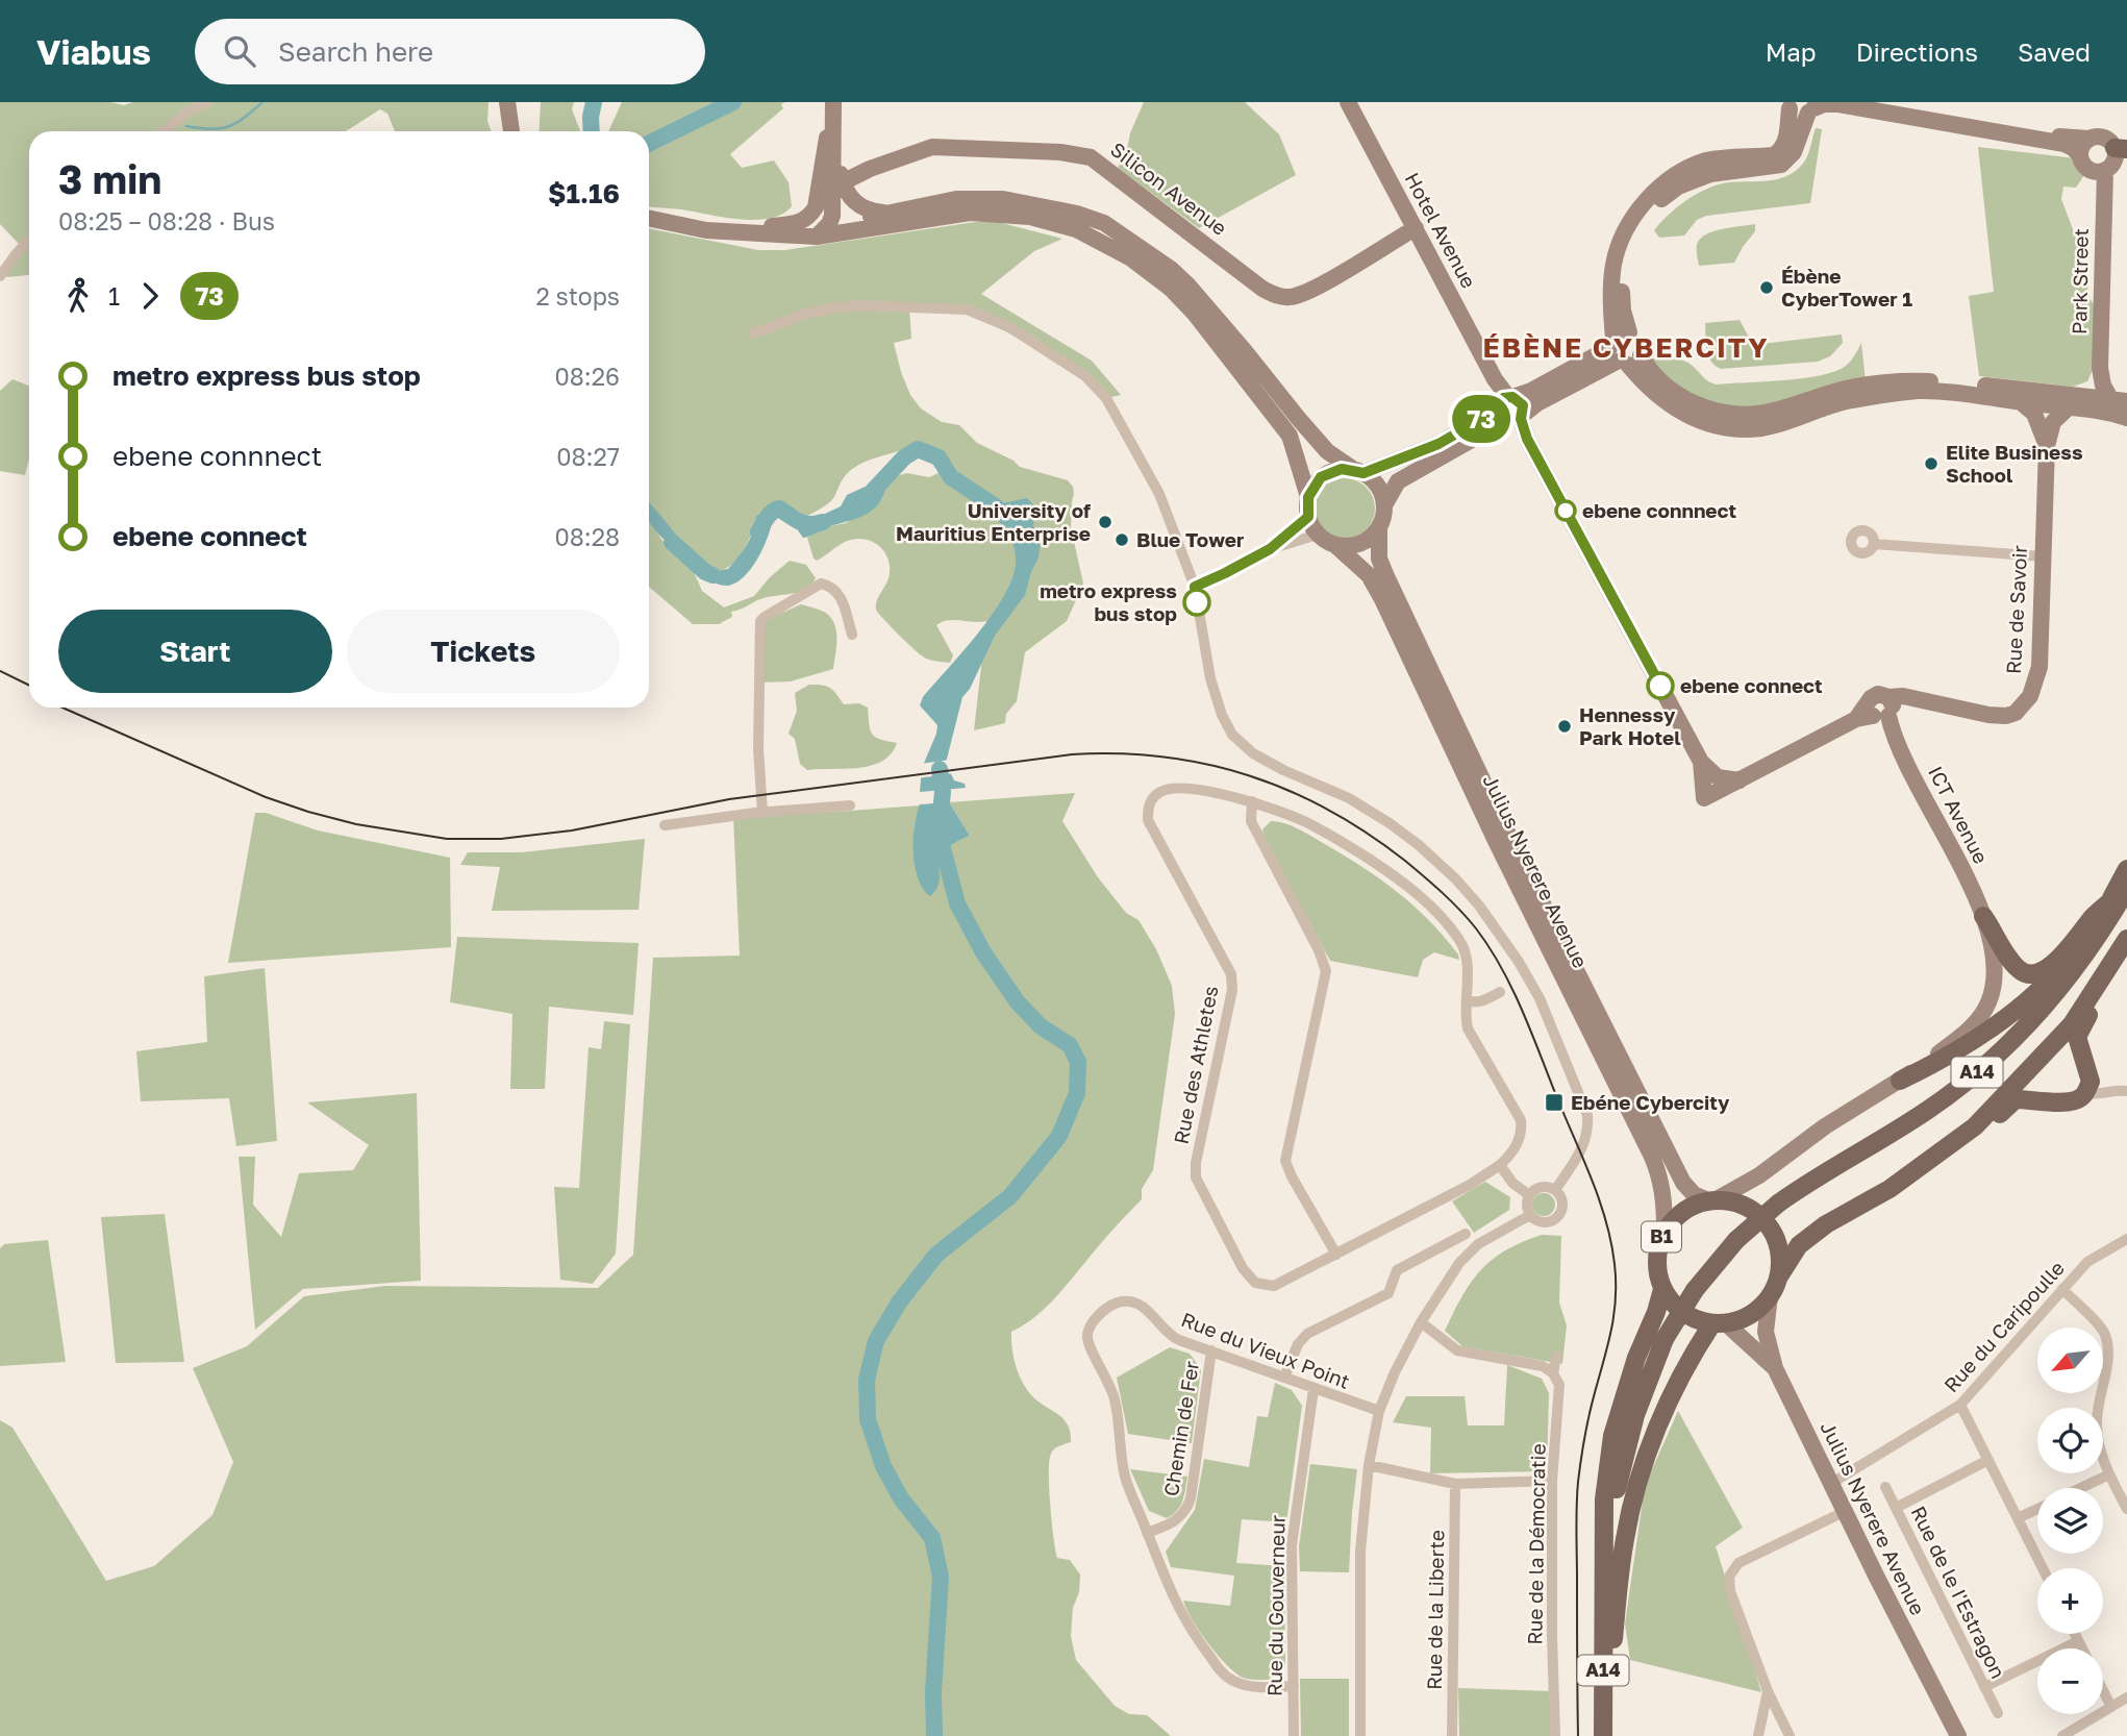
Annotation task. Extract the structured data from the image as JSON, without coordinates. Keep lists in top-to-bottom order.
{
  "streets": {
    "main road": ["Julius Nyerere Avenue", "A14", "B1"],
    "street": [
      "Silicon Avenue",
      "Hotel Avenue",
      "Park Street",
      "Rue de Savoir",
      "ICT Avenue",
      "Rue des Athletes",
      "Rue du Caripoulle",
      "Rue du Vieux Point",
      "Chemin de Fer",
      "Rue de la Démocratie",
      "Rue de le I'Estragon",
      "Rue du Gouverneur",
      "Rue de la Liberte"
    ]
  },
  "crossings": [
    ["Silicon Avenue", "Hotel Avenue"],
    ["Rue de Savoir", "ICT Avenue"],
    ["ICT Avenue", "Julius Nyerere Avenue"],
    ["ICT Avenue", "A14"],
    ["ICT Avenue", "B1"],
    ["Julius Nyerere Avenue", "A14"],
    ["Julius Nyerere Avenue", "B1"],
    ["Julius Nyerere Avenue", "Rue du Caripoulle"],
    ["A14", "B1"],
    ["Rue du Vieux Point", "Chemin de Fer"],
    ["Rue du Vieux Point", "Rue du Gouverneur"]
  ],
  "districts": ["ÉBÈNE CYBERCITY"],
  "places": {
    "other": [
      "Ébène CyberTower 1",
      "Elite Business School",
      "ebene connnect",
      "University of Mauritius Enterprise",
      "Blue Tower",
      "metro express bus stop",
      "ebene connect",
      "Hennessy Park Hotel"
    ],
    "transit": ["Ebéne Cybercity"]
  },
  "lines": ["bus line 73"],
  "north": "bottom left",
  "page": {
    "header": "Viabus",
    "search": "Search here",
    "nav": ["Map", "Directions", "Saved"],
    "on_map": "73",
    "heading": ["3 min", "08:25 – 08:28 · Bus", "$1.16"],
    "legs": ["1", "73", "2 stops"],
    "list": [
      {
        "name": "metro express bus stop",
        "value": "08:26"
      },
      {
        "name": "ebene connnect",
        "value": "08:27"
      },
      {
        "name": "ebene connect",
        "value": "08:28"
      }
    ],
    "buttons": ["Start", "Tickets"],
    "map_buttons": ["+", "−"]
  }
}
